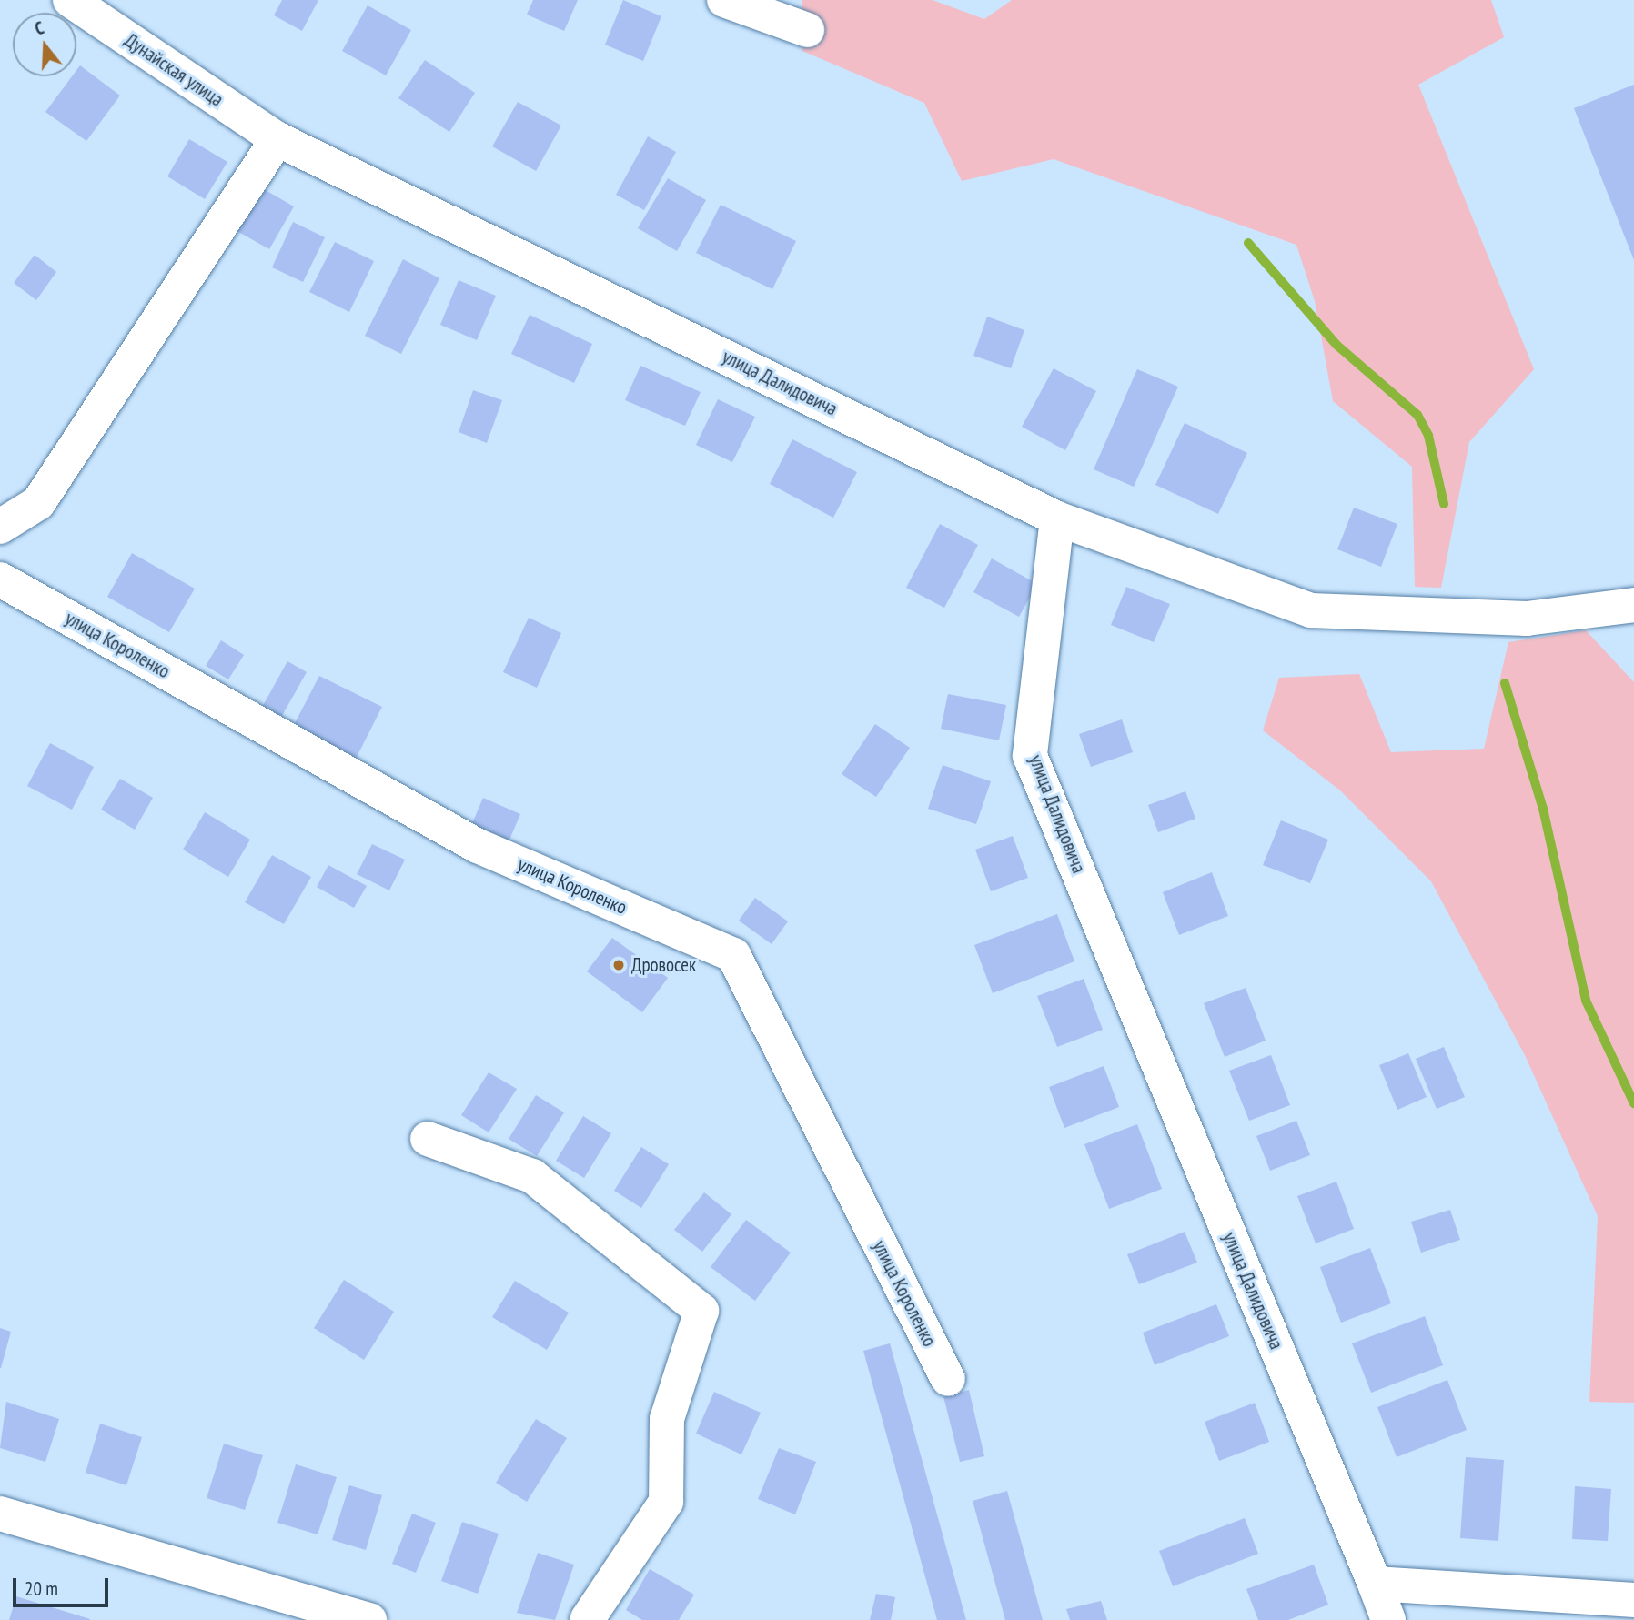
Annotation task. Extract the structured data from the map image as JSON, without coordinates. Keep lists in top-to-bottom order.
{
  "streets": {
    "street": ["Дунайская улица", "улица Далидовича", "улица Короленко"]
  },
  "crossings": [
    ["Дунайская улица", "улица Далидовича"]
  ],
  "places": ["Дровосек"],
  "scale_bar": "20 m",
  "north": "top"
}
